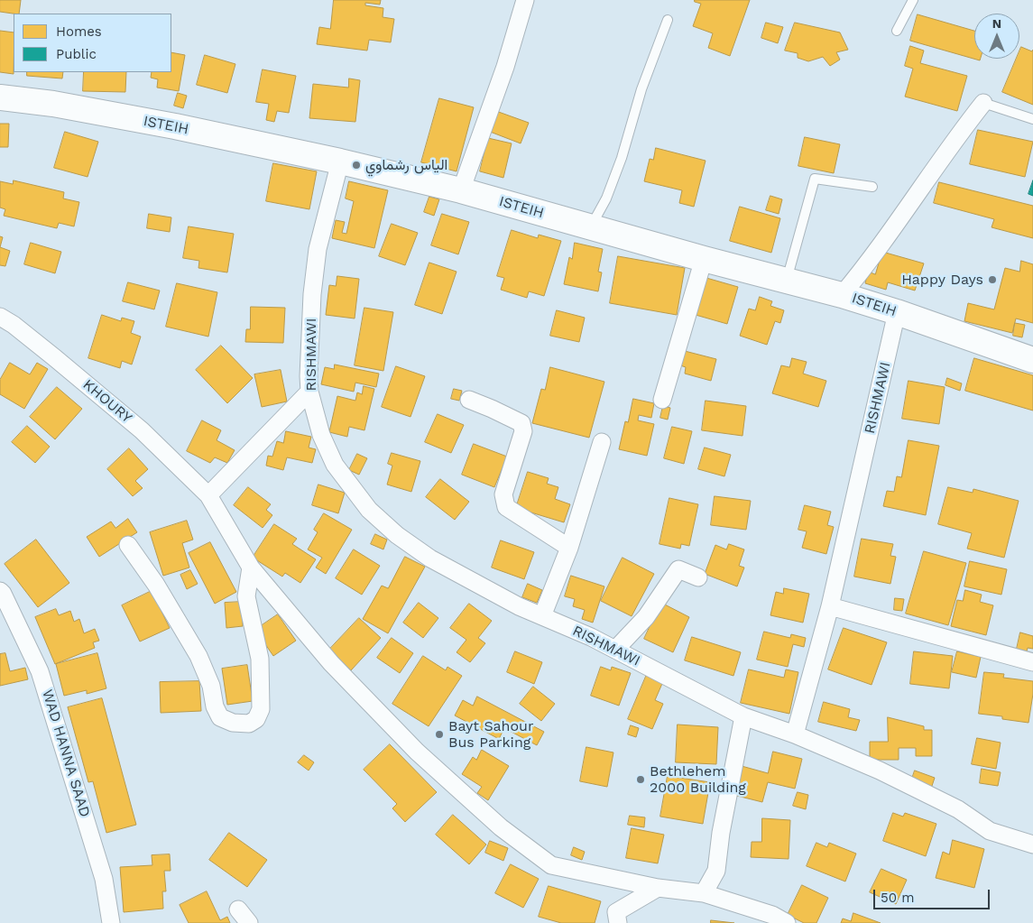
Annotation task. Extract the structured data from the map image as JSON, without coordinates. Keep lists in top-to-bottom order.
{
  "streets": {
    "street": [
      "ISTEIH",
      "RISHMAWI",
      "KHOURY",
      "WAD HANNA SAAD"
    ]
  },
  "crossings": [
    ["ISTEIH", "RISHMAWI"]
  ],
  "places": [
    "الياس رشماوي",
    "Happy Days",
    "Bayt Sahour Bus Parking",
    "Bethlehem 2000 Building"
  ],
  "legend": ["Homes", "Public"],
  "scale_bar": "50 m",
  "north": "top"
}
